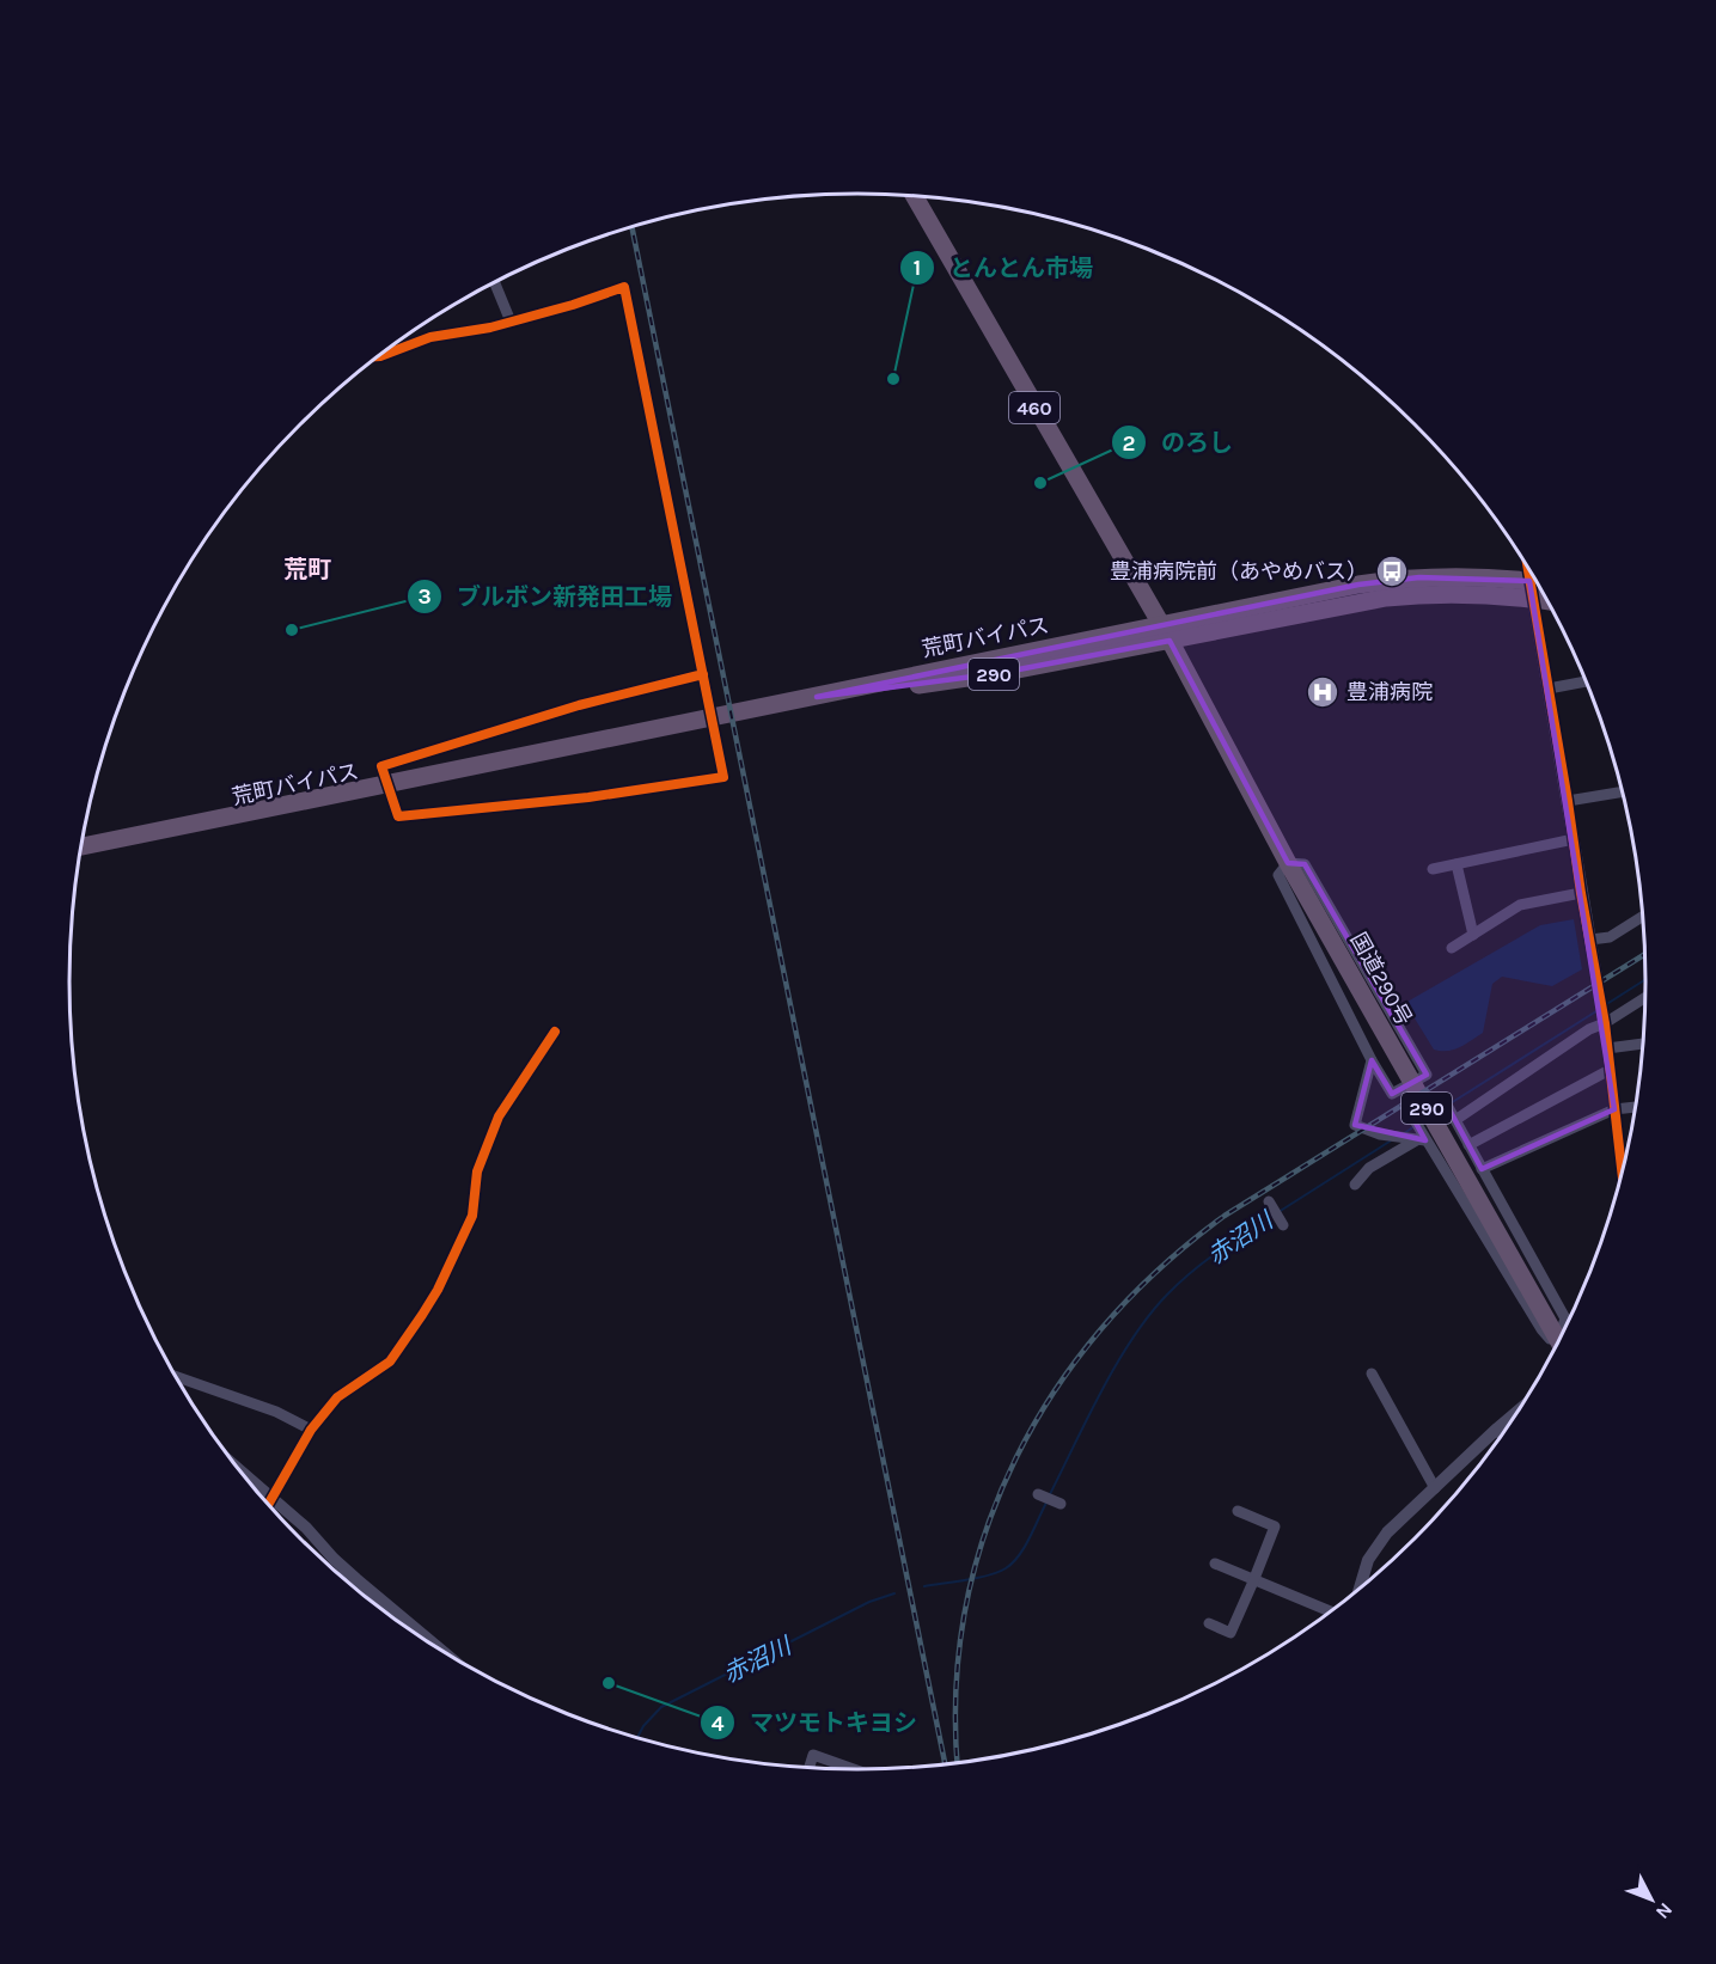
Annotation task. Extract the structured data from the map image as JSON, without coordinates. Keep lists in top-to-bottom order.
{
  "streets": {
    "highway": [
      "460",
      "荒町バイパス",
      "290",
      "国道290号"
    ]
  },
  "crossings": [
    ["460", "荒町バイパス"],
    ["460", "国道290号"],
    ["荒町バイパス", "国道290号"]
  ],
  "districts": ["荒町"],
  "water": ["赤沼川"],
  "places": {
    "other": [
      "とんとん市場",
      "のろし",
      "ブルボン新発田工場",
      "マツモトキヨシ"
    ],
    "bus stop": ["豊浦病院前（あやめバス）"],
    "hospital": ["豊浦病院"]
  },
  "north": "bottom right"
}
